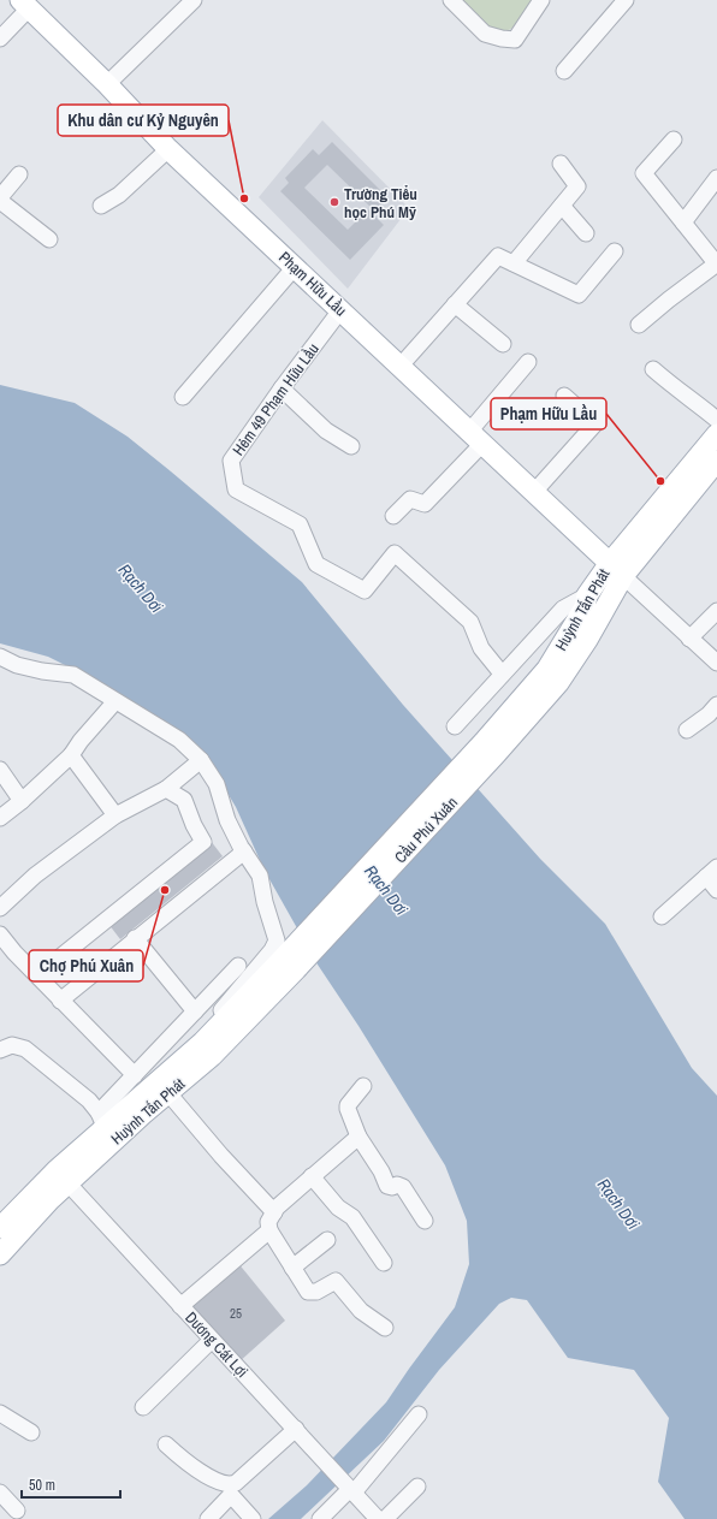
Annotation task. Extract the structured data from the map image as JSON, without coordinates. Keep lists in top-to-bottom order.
{
  "streets": {
    "main road": ["Phạm Hữu Lầu", "Huỳnh Tấn Phát", "Cầu Phú Xuân"],
    "street": ["Hẻm 49 Phạm Hữu Lầu", "Dương Cát Lợi"]
  },
  "crossings": [
    ["Phạm Hữu Lầu", "Hẻm 49 Phạm Hữu Lầu"],
    ["Phạm Hữu Lầu", "Huỳnh Tấn Phát"],
    ["Huỳnh Tấn Phát", "Cầu Phú Xuân"],
    ["Huỳnh Tấn Phát", "Dương Cát Lợi"]
  ],
  "water": ["Rạch Dơi"],
  "places": [
    "Khu dân cư Kỷ Nguyên",
    "Trường Tiểu học Phú Mỹ",
    "Phạm Hữu Lầu",
    "Chợ Phú Xuân"
  ],
  "house_numbers": ["25"],
  "scale_bar": "50 m"
}
